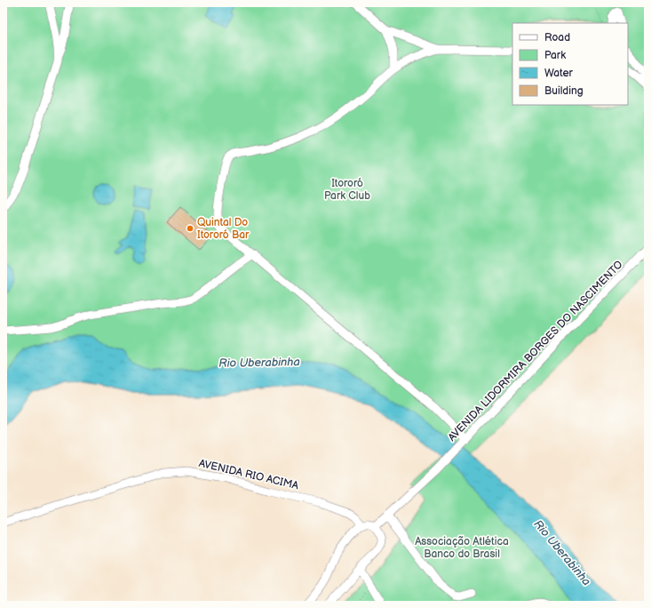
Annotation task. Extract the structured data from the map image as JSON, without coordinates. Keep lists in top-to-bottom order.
{
  "streets": {
    "street": ["AVENIDA LIDORMIRA BORGES DO NASCIMENTO", "AVENIDA RIO ACIMA"]
  },
  "water": ["Rio Uberabinha"],
  "parks": ["Itororó Park Club", "Associação Atlética Banco do Brasil"],
  "places": ["Quintal Do Itororó Bar"],
  "legend": [
    "Road",
    "Park",
    "Water",
    "Building"
  ]
}
